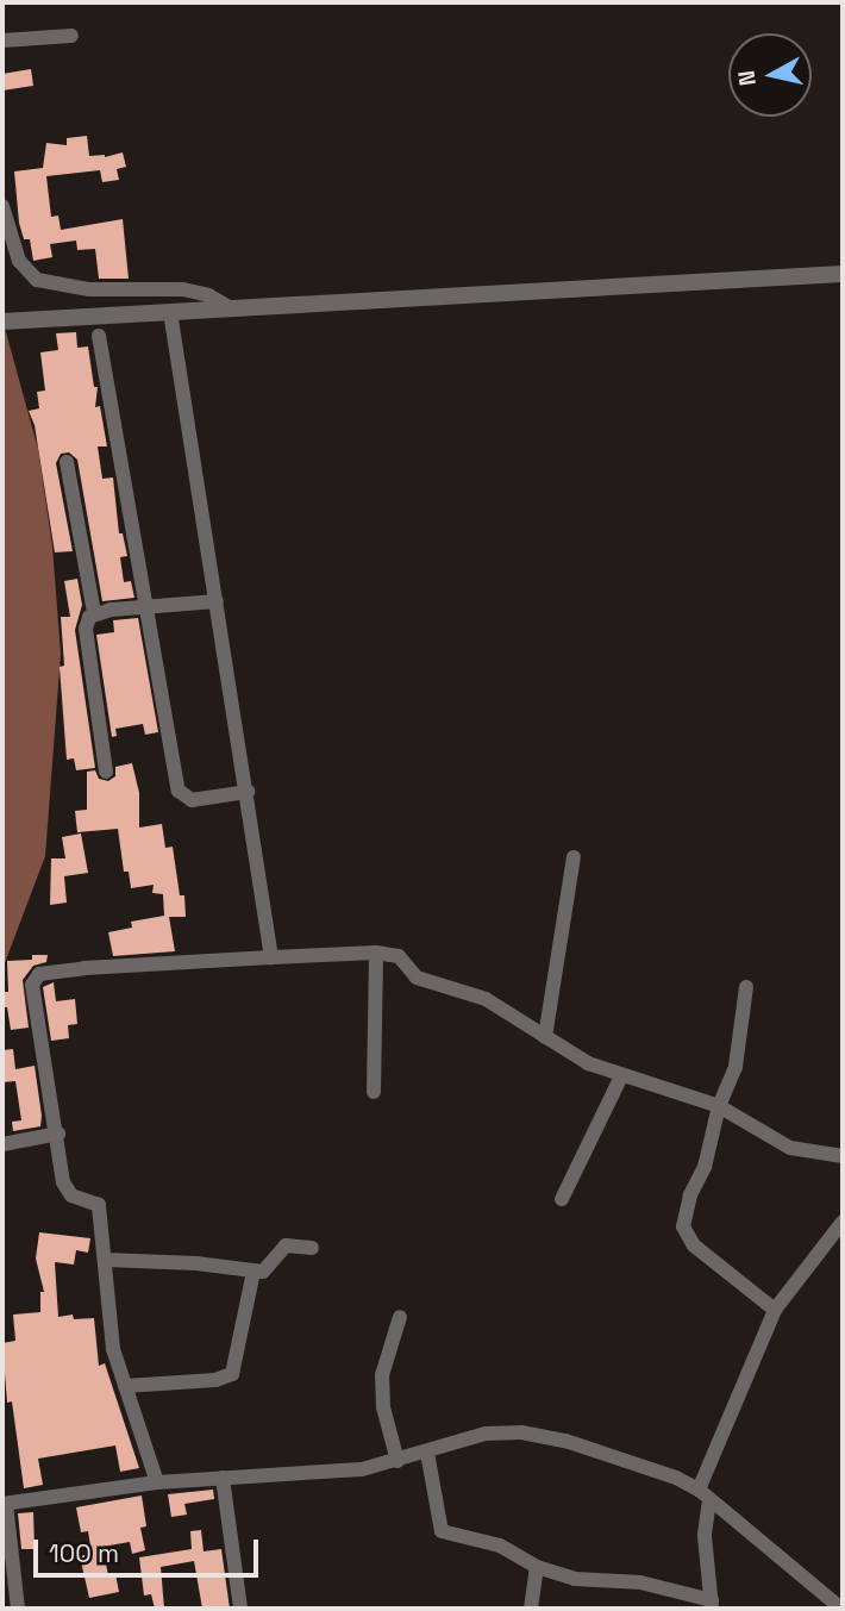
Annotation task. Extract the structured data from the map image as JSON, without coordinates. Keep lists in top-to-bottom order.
{
  "scale_bar": "100 m",
  "north": "left"
}
